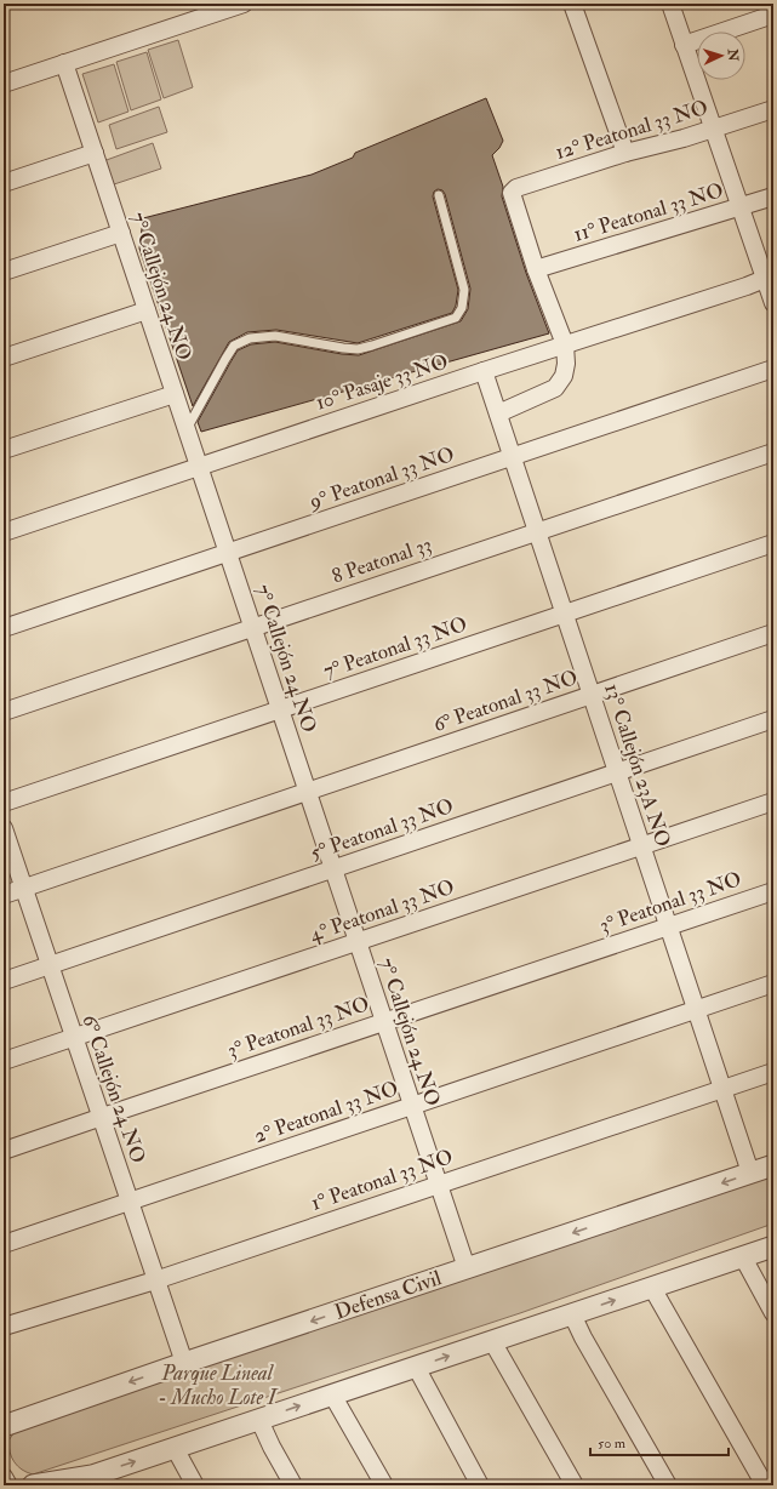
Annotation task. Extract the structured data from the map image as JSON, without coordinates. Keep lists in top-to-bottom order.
{
  "streets": {
    "street": [
      "12° Peatonal 33 NO",
      "11° Peatonal 33 NO",
      "7° Callejón 24 NO",
      "10° Pasaje 33 NO",
      "9° Peatonal 33 NO",
      "8 Peatonal 33",
      "7° Peatonal 33 NO",
      "6° Peatonal 33 NO",
      "13° Callejón 23A NO",
      "5° Peatonal 33 NO",
      "3° Peatonal 33 NO",
      "4° Peatonal 33 NO",
      "6° Callejón 24 NO",
      "2° Peatonal 33 NO",
      "1° Peatonal 33 NO",
      "Defensa Civil"
    ]
  },
  "crossings": [
    ["12° Peatonal 33 NO", "11° Peatonal 33 NO"],
    ["7° Callejón 24 NO", "10° Pasaje 33 NO"],
    ["7° Callejón 24 NO", "9° Peatonal 33 NO"],
    ["7° Callejón 24 NO", "8 Peatonal 33"],
    ["7° Callejón 24 NO", "7° Peatonal 33 NO"],
    ["7° Callejón 24 NO", "6° Peatonal 33 NO"],
    ["7° Callejón 24 NO", "5° Peatonal 33 NO"],
    ["7° Callejón 24 NO", "3° Peatonal 33 NO"],
    ["7° Callejón 24 NO", "4° Peatonal 33 NO"],
    ["7° Callejón 24 NO", "2° Peatonal 33 NO"],
    ["7° Callejón 24 NO", "1° Peatonal 33 NO"],
    ["7° Callejón 24 NO", "Defensa Civil"],
    ["10° Pasaje 33 NO", "13° Callejón 23A NO"],
    ["9° Peatonal 33 NO", "13° Callejón 23A NO"],
    ["8 Peatonal 33", "13° Callejón 23A NO"],
    ["7° Peatonal 33 NO", "13° Callejón 23A NO"],
    ["6° Peatonal 33 NO", "13° Callejón 23A NO"],
    ["6° Peatonal 33 NO", "6° Callejón 24 NO"],
    ["13° Callejón 23A NO", "5° Peatonal 33 NO"],
    ["13° Callejón 23A NO", "3° Peatonal 33 NO"],
    ["13° Callejón 23A NO", "4° Peatonal 33 NO"],
    ["13° Callejón 23A NO", "2° Peatonal 33 NO"],
    ["13° Callejón 23A NO", "1° Peatonal 33 NO"],
    ["13° Callejón 23A NO", "Defensa Civil"],
    ["5° Peatonal 33 NO", "6° Callejón 24 NO"],
    ["3° Peatonal 33 NO", "6° Callejón 24 NO"],
    ["4° Peatonal 33 NO", "6° Callejón 24 NO"],
    ["6° Callejón 24 NO", "2° Peatonal 33 NO"],
    ["6° Callejón 24 NO", "1° Peatonal 33 NO"],
    ["6° Callejón 24 NO", "Defensa Civil"]
  ],
  "parks": ["Parque Lineal - Mucho Lote I"],
  "scale_bar": "50 m",
  "north": "right"
}
